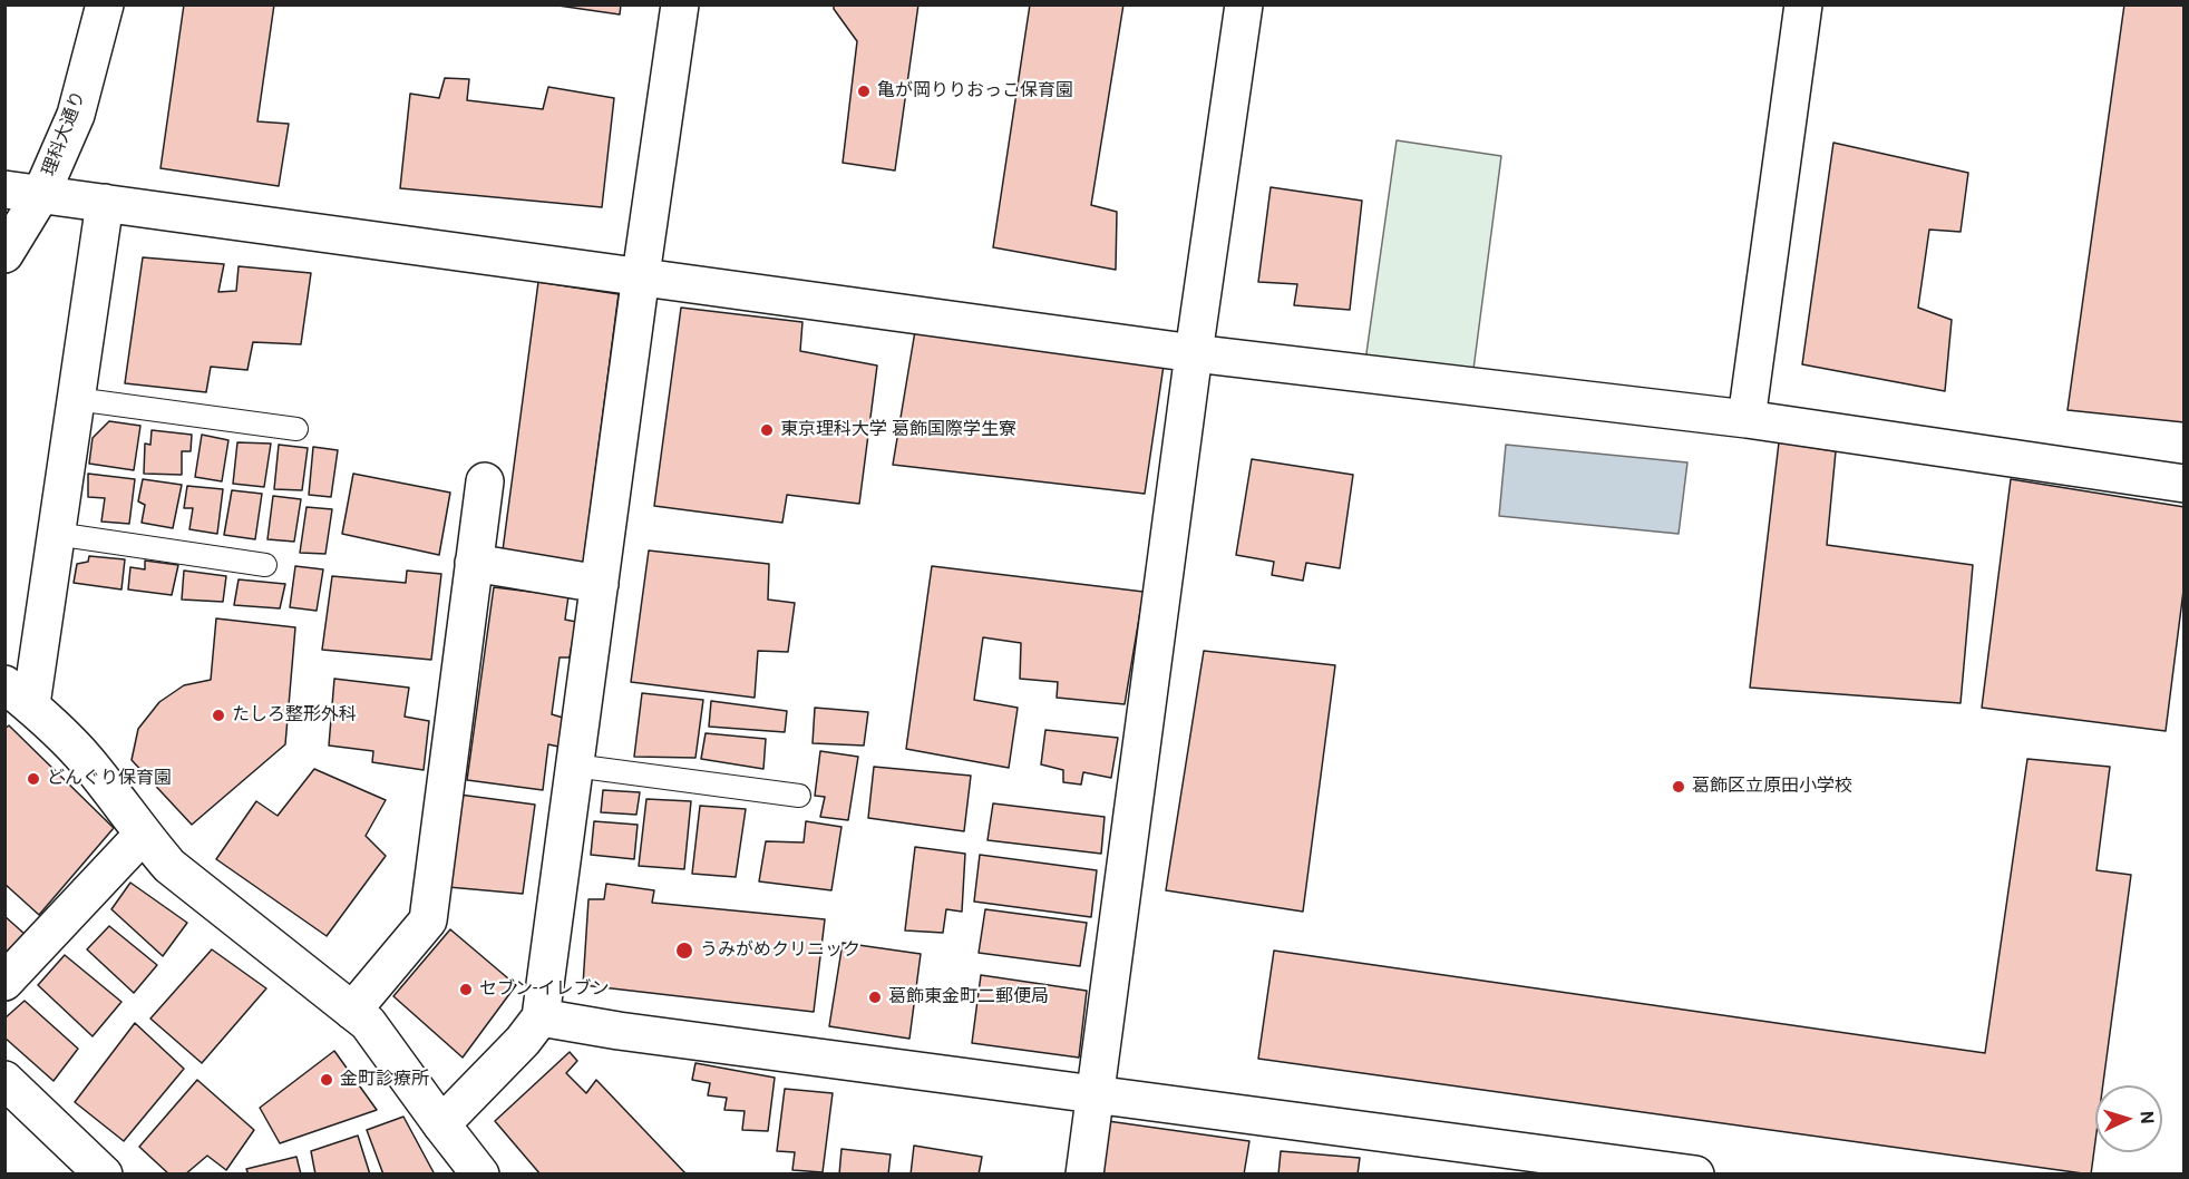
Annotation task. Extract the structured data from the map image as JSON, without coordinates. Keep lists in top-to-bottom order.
{
  "streets": {
    "street": ["理科大通り"]
  },
  "places": [
    "亀が岡りりおっこ保育園",
    "東京理科大学 葛飾国際学生寮",
    "たしろ整形外科",
    "どんぐり保育園",
    "葛飾区立原田小学校",
    "うみがめクリニック",
    "セブン-イレブン",
    "葛飾東金町二郵便局",
    "金町診療所"
  ],
  "north": "right"
}
